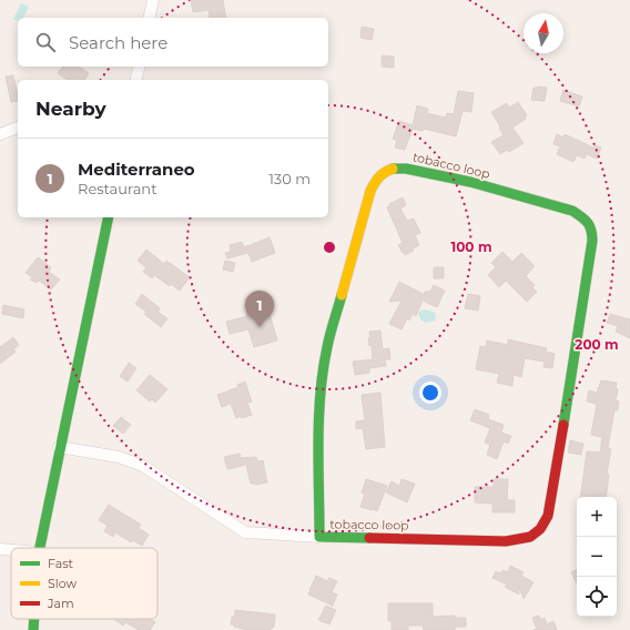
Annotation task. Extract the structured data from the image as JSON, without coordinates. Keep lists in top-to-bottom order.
{
  "streets": {
    "street": ["tobacco loop"]
  },
  "legend": ["Fast", "Slow", "Jam"],
  "north": "top",
  "page": {
    "search": "Search here",
    "heading": "Nearby",
    "list": [
      {
        "mark": "1",
        "name": "Mediterraneo",
        "note": "Restaurant",
        "value": "130 m"
      }
    ],
    "pins": "1",
    "map_buttons": ["+", "−"]
  },
  "rings": ["100 m", "200 m"]
}
